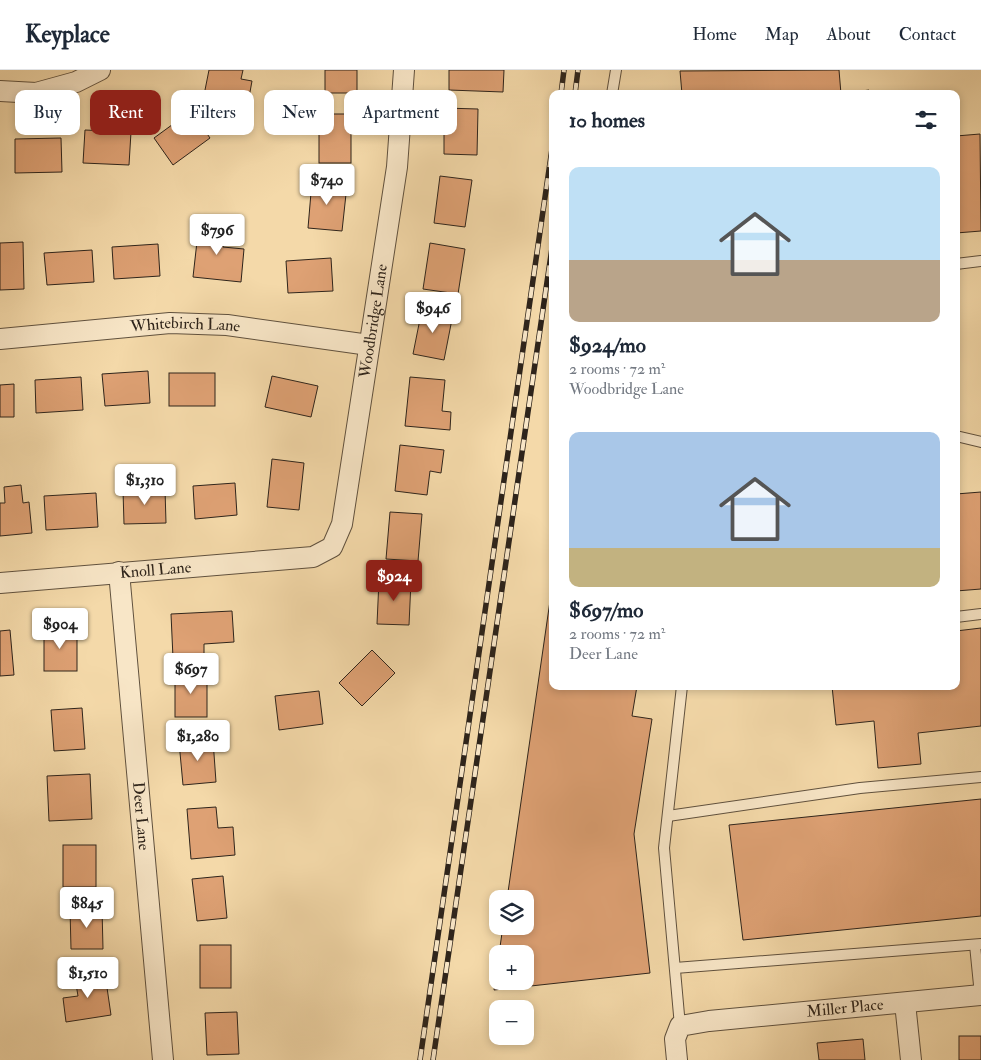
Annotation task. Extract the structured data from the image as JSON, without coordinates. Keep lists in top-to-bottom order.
{
  "streets": {
    "street": [
      "Woodbridge Lane",
      "Whitebirch Lane",
      "Knoll Lane",
      "Deer Lane",
      "Miller Place"
    ]
  },
  "crossings": [
    ["Woodbridge Lane", "Whitebirch Lane"],
    ["Woodbridge Lane", "Knoll Lane"],
    ["Knoll Lane", "Deer Lane"]
  ],
  "page": {
    "header": "Keyplace",
    "nav": [
      "Home",
      "Map",
      "About",
      "Contact"
    ],
    "chip": [
      "Buy",
      "Rent",
      "Filters",
      "New",
      "Apartment"
    ],
    "heading": "10 homes",
    "list": [
      {
        "name": "$924/mo",
        "note": "2 rooms · 72 m² · Woodbridge Lane"
      },
      {
        "name": "$697/mo",
        "note": "2 rooms · 72 m² · Deer Lane"
      }
    ],
    "price": [
      "$740",
      "$796",
      "$946",
      "$1,310",
      "$924",
      "$904",
      "$697",
      "$1,280",
      "$845",
      "$1,510"
    ],
    "map_buttons": ["+", "−"]
  }
}
